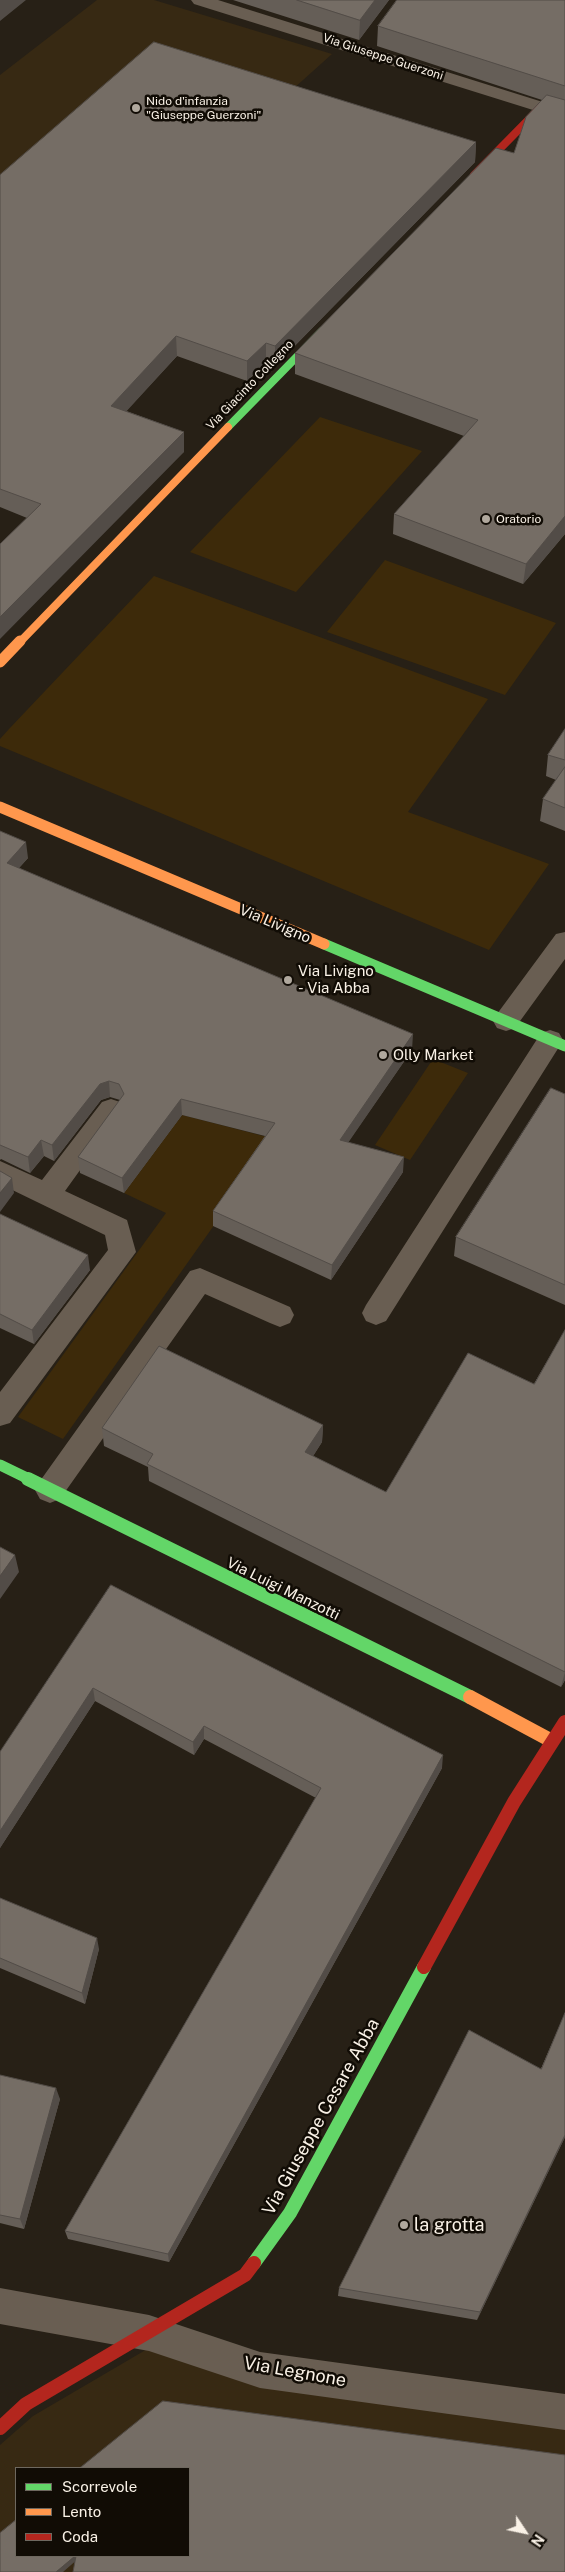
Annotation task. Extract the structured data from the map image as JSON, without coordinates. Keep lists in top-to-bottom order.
{
  "streets": {
    "street": [
      "Via Giuseppe Guerzoni",
      "Via Giacinto Collegno",
      "Via Livigno",
      "Via Luigi Manzotti",
      "Via Giuseppe Cesare Abba",
      "Via Legnone"
    ]
  },
  "crossings": [
    ["Via Luigi Manzotti", "Via Giuseppe Cesare Abba"],
    ["Via Giuseppe Cesare Abba", "Via Legnone"]
  ],
  "places": [
    "Nido d'infanzia \"Giuseppe Guerzoni\"",
    "Oratorio",
    "Via Livigno - Via Abba",
    "Olly Market",
    "la grotta"
  ],
  "legend": ["Scorrevole", "Lento", "Coda"],
  "north": "bottom right"
}
